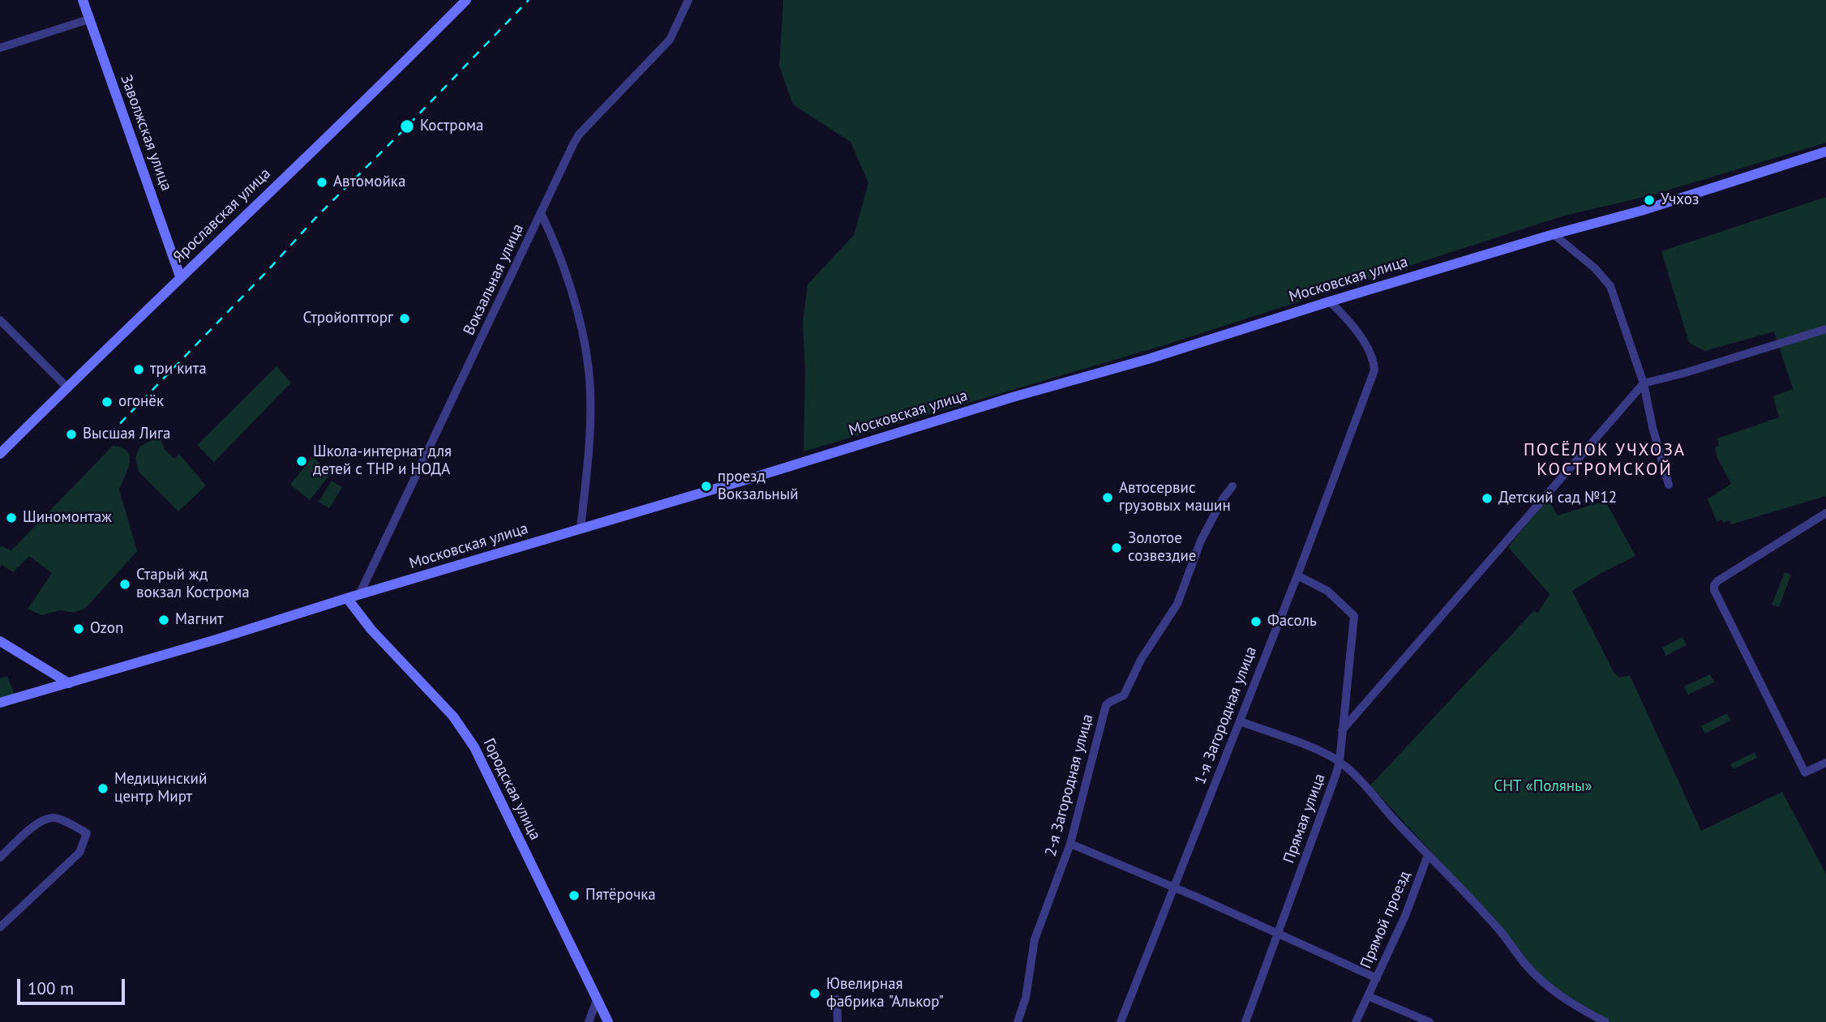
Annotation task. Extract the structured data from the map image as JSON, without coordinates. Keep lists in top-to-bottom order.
{
  "streets": {
    "main road": [
      "Заволжская улица",
      "Ярославская улица",
      "Московская улица",
      "Городская улица"
    ],
    "street": [
      "Вокзальная улица",
      "1-я Загородная улица",
      "2-я Загородная улица",
      "Прямая улица",
      "Прямой проезд"
    ]
  },
  "crossings": [
    ["Заволжская улица", "Ярославская улица"],
    ["Вокзальная улица", "Московская улица"],
    ["Московская улица", "1-я Загородная улица"],
    ["Московская улица", "Городская улица"],
    ["1-я Загородная улица", "Прямая улица"]
  ],
  "districts": ["ПОСЁЛОК УЧХОЗА КОСТРОМСКОЙ"],
  "parks": ["СНТ «Поляны»"],
  "places": [
    "Кострома",
    "Автомойка",
    "Учхоз",
    "Стройоптторг",
    "три кита",
    "огонёк",
    "Высшая Лига",
    "Школа-интернат для детей с ТНР и НОДА",
    "проезд Вокзальный",
    "Автосервис грузовых машин",
    "Детский сад №12",
    "Шиномонтаж",
    "Золотое созвездие",
    "Старый жд вокзал Кострома",
    "Магнит",
    "Фасоль",
    "Ozon",
    "Медицинский центр Мирт",
    "Пятёрочка",
    "Ювелирная фабрика \"Алькор\""
  ],
  "scale_bar": "100 m"
}
